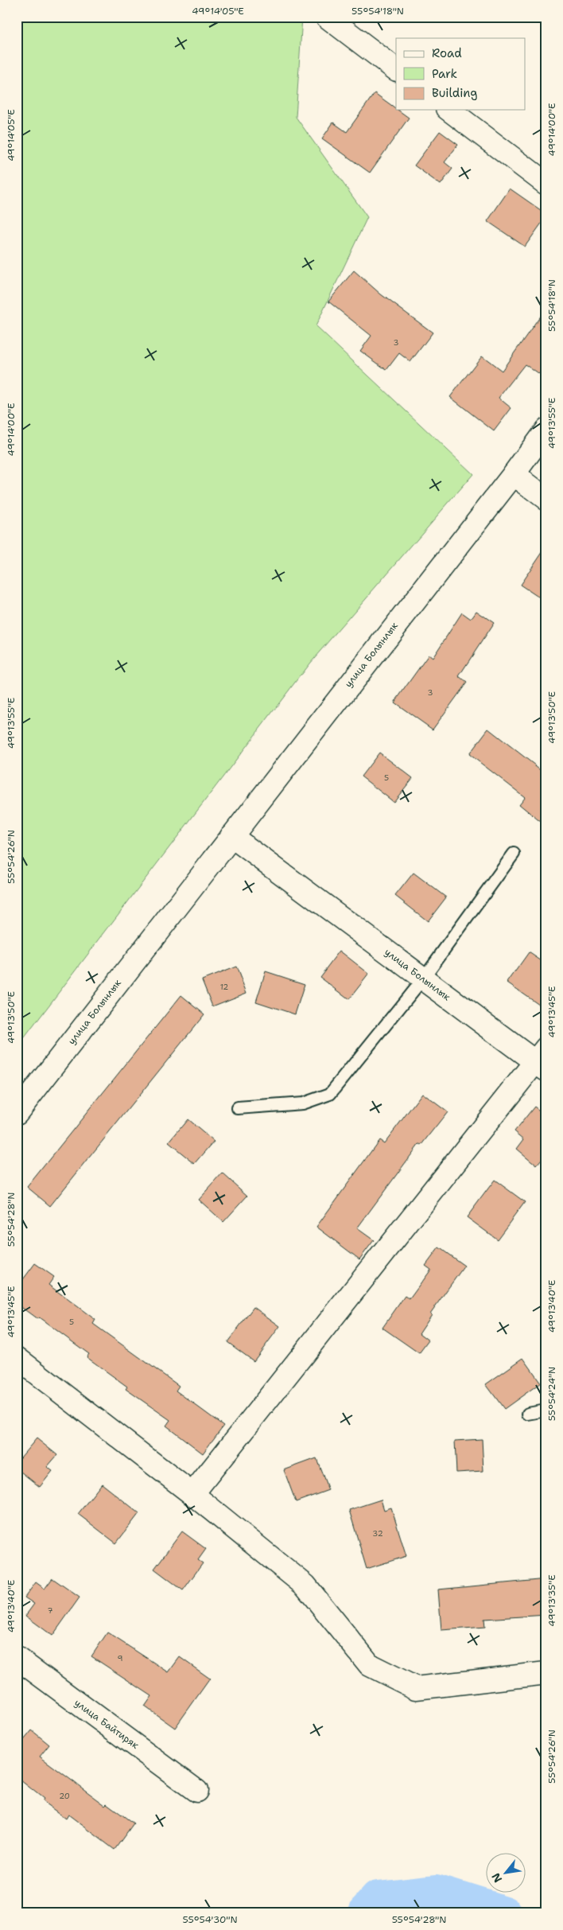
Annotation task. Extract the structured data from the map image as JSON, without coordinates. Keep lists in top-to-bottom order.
{
  "streets": {
    "street": ["улица Болынлык", "улица Байтиряк"]
  },
  "house_numbers": [
    "3",
    "3",
    "5",
    "12",
    "5",
    "32",
    "7",
    "9",
    "20"
  ],
  "legend": ["Road", "Park", "Building"],
  "north": "bottom left",
  "coordinates": [
    "49°14'05\"E",
    "55°54'18\"N",
    "49°14'00\"E",
    "49°13'55\"E",
    "49°13'50\"E",
    "55°54'26\"N",
    "49°13'45\"E",
    "55°54'28\"N",
    "49°13'40\"E",
    "55°54'24\"N",
    "49°13'35\"E",
    "55°54'30\"N"
  ]
}
